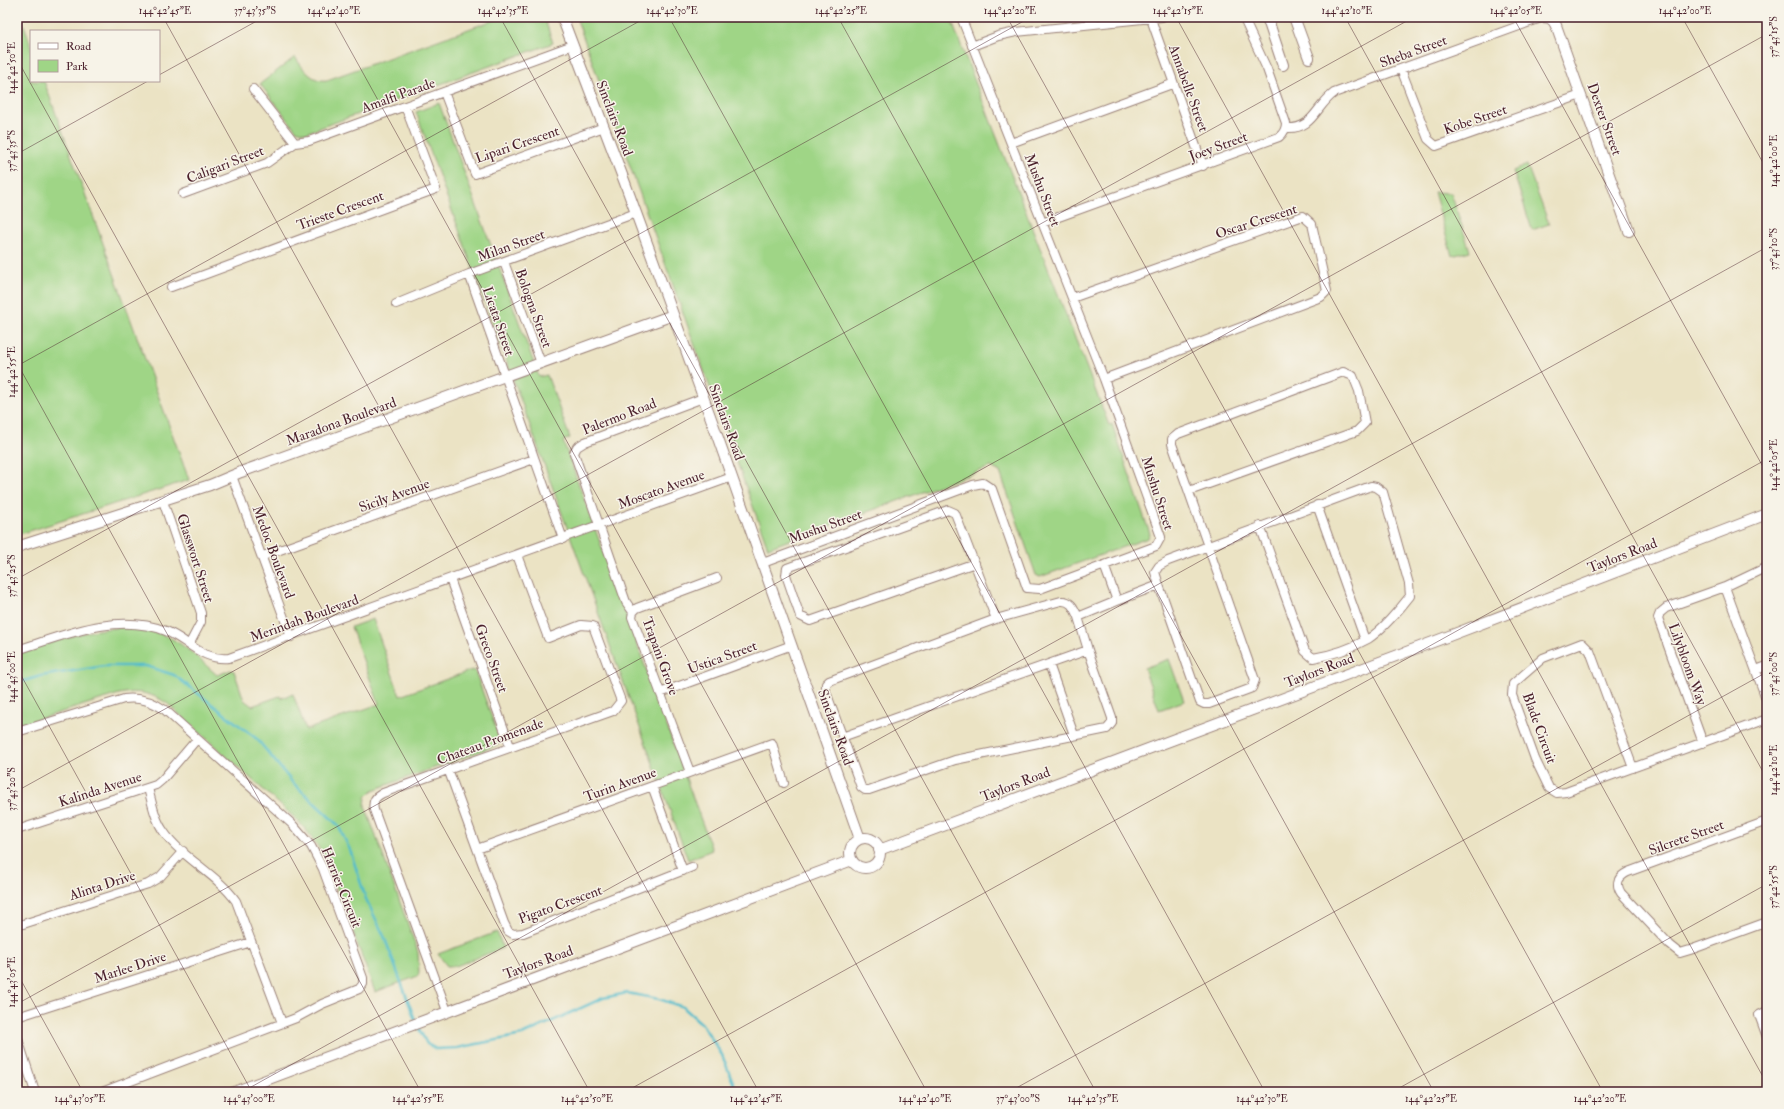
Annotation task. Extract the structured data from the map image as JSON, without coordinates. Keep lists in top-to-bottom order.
{
  "streets": {
    "street": [
      "Sheba Street",
      "Annabelle Street",
      "Amalfi Parade",
      "Sinclairs Road",
      "Kobe Street",
      "Dexter Street",
      "Lipari Crescent",
      "Joey Street",
      "Caligari Street",
      "Mushu Street",
      "Trieste Crescent",
      "Oscar Crescent",
      "Milan Street",
      "Bologna Street",
      "Licata Street",
      "Palermo Road",
      "Maradona Boulevard",
      "Moscato Avenue",
      "Sicily Avenue",
      "Medoc Boulevard",
      "Taylors Road",
      "Glasswort Street",
      "Merindah Boulevard",
      "Trapani Grove",
      "Ustica Street",
      "Greco Street",
      "Lilybloom Way",
      "Blade Circuit",
      "Chateau Promenade",
      "Turin Avenue",
      "Kalinda Avenue",
      "Silcrete Street",
      "Alinta Drive",
      "Harrier Circuit",
      "Pigato Crescent",
      "Marlee Drive"
    ]
  },
  "crossings": [
    ["Sheba Street", "Kobe Street"],
    ["Sheba Street", "Dexter Street"],
    ["Sheba Street", "Joey Street"],
    ["Annabelle Street", "Joey Street"],
    ["Amalfi Parade", "Sinclairs Road"],
    ["Amalfi Parade", "Lipari Crescent"],
    ["Amalfi Parade", "Caligari Street"],
    ["Amalfi Parade", "Trieste Crescent"],
    ["Sinclairs Road", "Lipari Crescent"],
    ["Sinclairs Road", "Mushu Street"],
    ["Sinclairs Road", "Milan Street"],
    ["Sinclairs Road", "Palermo Road"],
    ["Sinclairs Road", "Maradona Boulevard"],
    ["Sinclairs Road", "Moscato Avenue"],
    ["Sinclairs Road", "Taylors Road"],
    ["Sinclairs Road", "Ustica Street"],
    ["Kobe Street", "Dexter Street"],
    ["Joey Street", "Mushu Street"],
    ["Mushu Street", "Oscar Crescent"],
    ["Milan Street", "Bologna Street"],
    ["Milan Street", "Licata Street"],
    ["Bologna Street", "Maradona Boulevard"],
    ["Licata Street", "Maradona Boulevard"],
    ["Licata Street", "Sicily Avenue"],
    ["Licata Street", "Merindah Boulevard"],
    ["Palermo Road", "Moscato Avenue"],
    ["Palermo Road", "Merindah Boulevard"],
    ["Palermo Road", "Trapani Grove"],
    ["Maradona Boulevard", "Medoc Boulevard"],
    ["Maradona Boulevard", "Glasswort Street"],
    ["Moscato Avenue", "Merindah Boulevard"],
    ["Sicily Avenue", "Medoc Boulevard"],
    ["Medoc Boulevard", "Merindah Boulevard"],
    ["Taylors Road", "Chateau Promenade"],
    ["Glasswort Street", "Merindah Boulevard"],
    ["Merindah Boulevard", "Greco Street"],
    ["Merindah Boulevard", "Chateau Promenade"],
    ["Trapani Grove", "Ustica Street"],
    ["Trapani Grove", "Turin Avenue"],
    ["Greco Street", "Chateau Promenade"],
    ["Lilybloom Way", "Blade Circuit"],
    ["Chateau Promenade", "Pigato Crescent"],
    ["Turin Avenue", "Pigato Crescent"],
    ["Kalinda Avenue", "Harrier Circuit"]
  ],
  "legend": ["Road", "Park"],
  "coordinates": [
    "144°42'45\"E",
    "37°43'35\"S",
    "144°42'40\"E",
    "144°42'35\"E",
    "144°42'30\"E",
    "144°42'25\"E",
    "144°42'20\"E",
    "144°42'15\"E",
    "144°42'10\"E",
    "144°42'05\"E",
    "144°42'00\"E",
    "37°43'15\"S",
    "144°42'50\"E",
    "37°43'10\"S",
    "144°42'55\"E",
    "37°43'25\"S",
    "37°43'00\"S",
    "144°43'00\"E",
    "37°43'20\"S",
    "37°42'55\"S",
    "144°43'05\"E"
  ]
}
